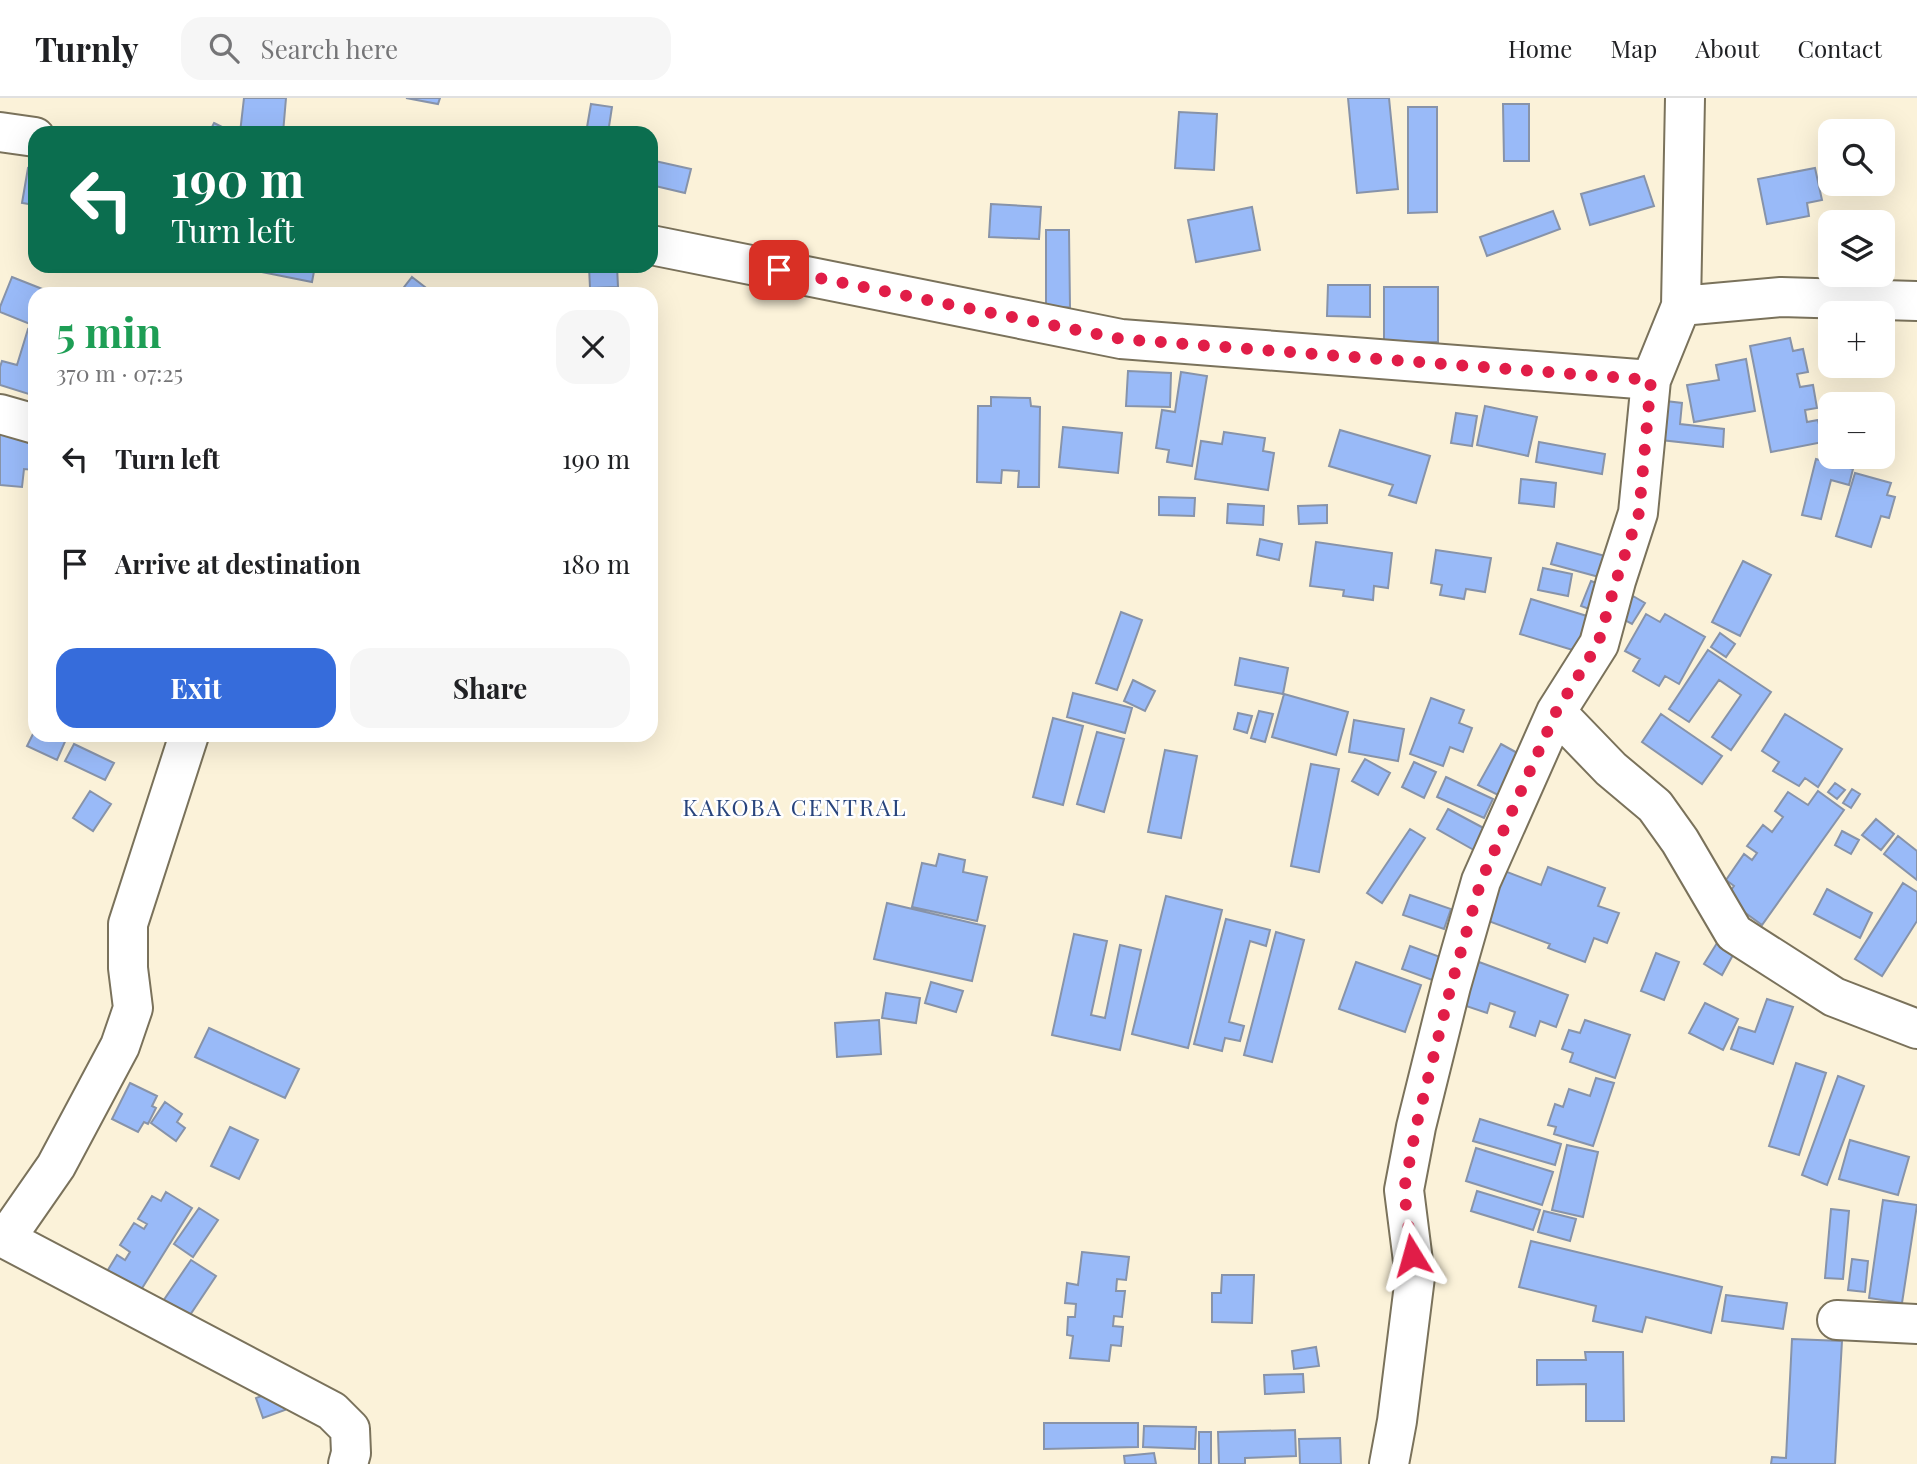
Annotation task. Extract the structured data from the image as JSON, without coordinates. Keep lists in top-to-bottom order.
{
  "districts": ["KAKOBA CENTRAL"],
  "page": {
    "header": "Turnly",
    "search": "Search here",
    "nav": [
      "Home",
      "Map",
      "About",
      "Contact"
    ],
    "map_buttons": ["+", "−"],
    "turn": ["190 m", "Turn left"],
    "heading": ["5 min", "370 m · 07:25"],
    "list": [
      {
        "name": "Turn left",
        "value": "190 m"
      },
      {
        "name": "Arrive at destination",
        "value": "180 m"
      }
    ],
    "buttons": ["Exit", "Share"]
  }
}
